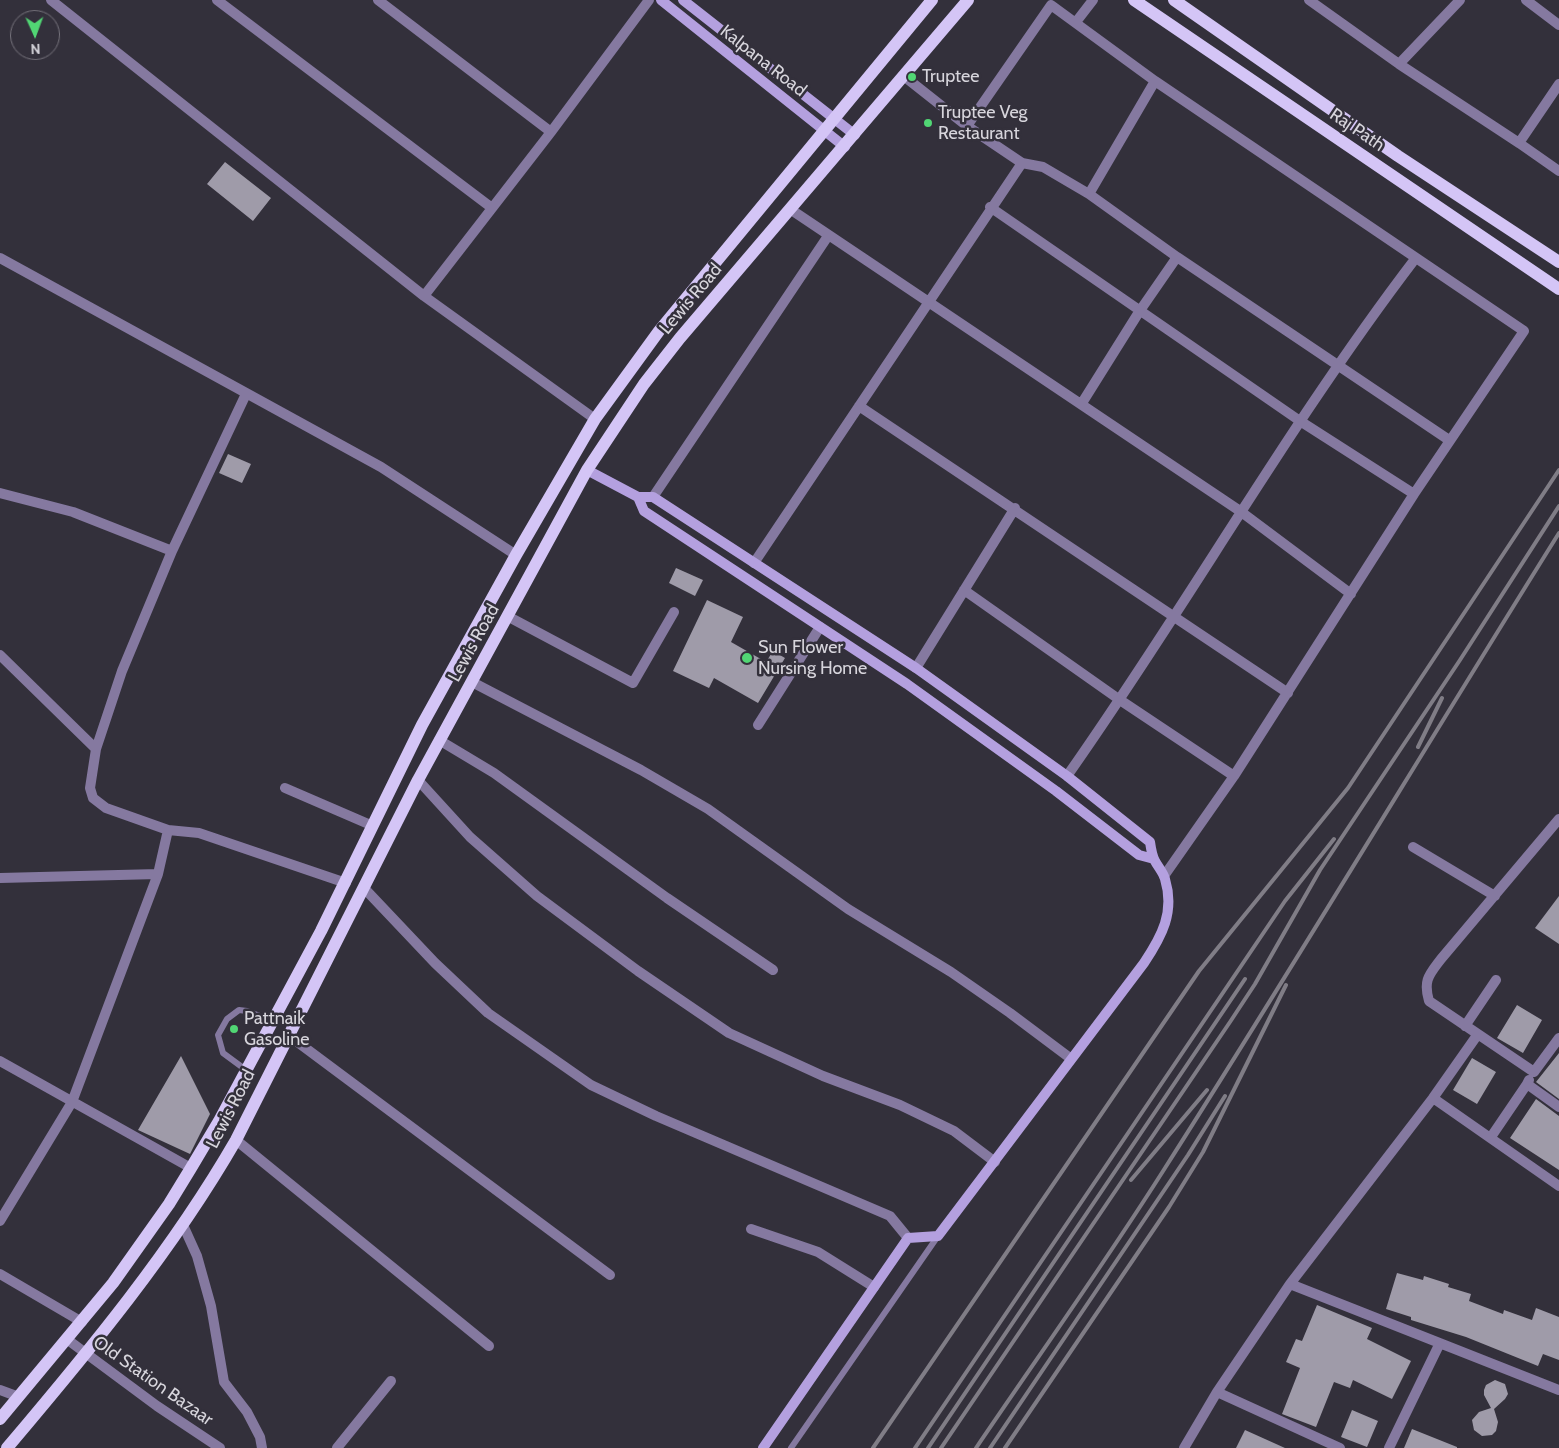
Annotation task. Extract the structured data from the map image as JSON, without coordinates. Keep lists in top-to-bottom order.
{
  "streets": {
    "main road": ["Raj Path", "Lewis Road"],
    "street": ["Kalpana Road", "Old Station Bazaar"]
  },
  "crossings": [
    ["Kalpana Road", "Lewis Road"],
    ["Lewis Road", "Old Station Bazaar"]
  ],
  "places": [
    "Truptee",
    "Truptee Veg Restaurant",
    "Sun Flower Nursing Home",
    "Pattnaik Gasoline"
  ],
  "north": "bottom"
}
